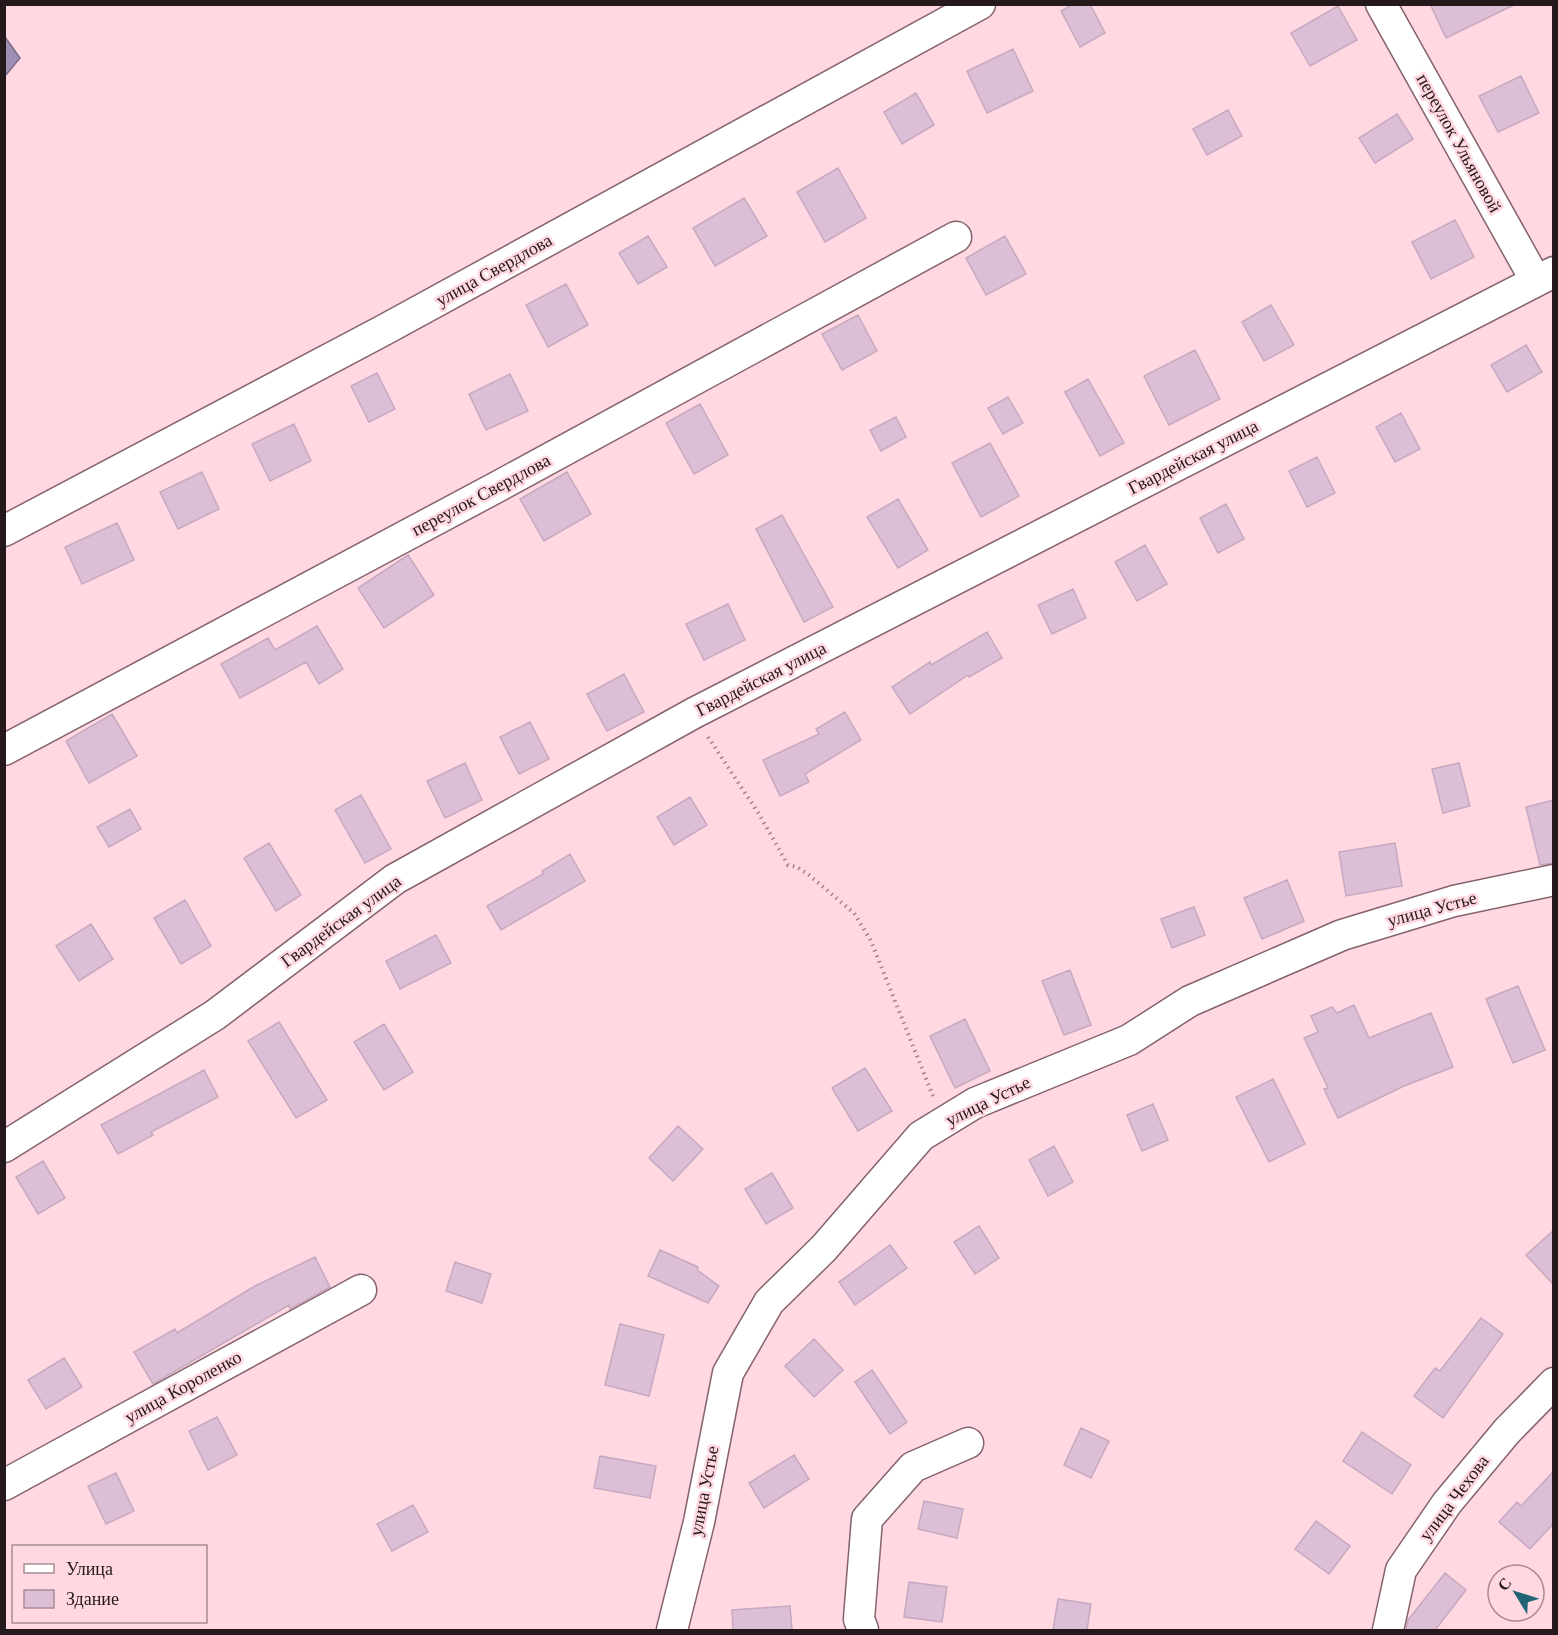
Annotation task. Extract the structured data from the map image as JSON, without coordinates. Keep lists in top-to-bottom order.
{
  "streets": {
    "street": [
      "переулок Ульяновой",
      "улица Свердлова",
      "Гвардейская улица",
      "переулок Свердлова",
      "улица Устье",
      "улица Короленко",
      "улица Чехова"
    ]
  },
  "crossings": [
    ["переулок Ульяновой", "Гвардейская улица"]
  ],
  "legend": ["Улица", "Здание"],
  "north": "top left"
}
